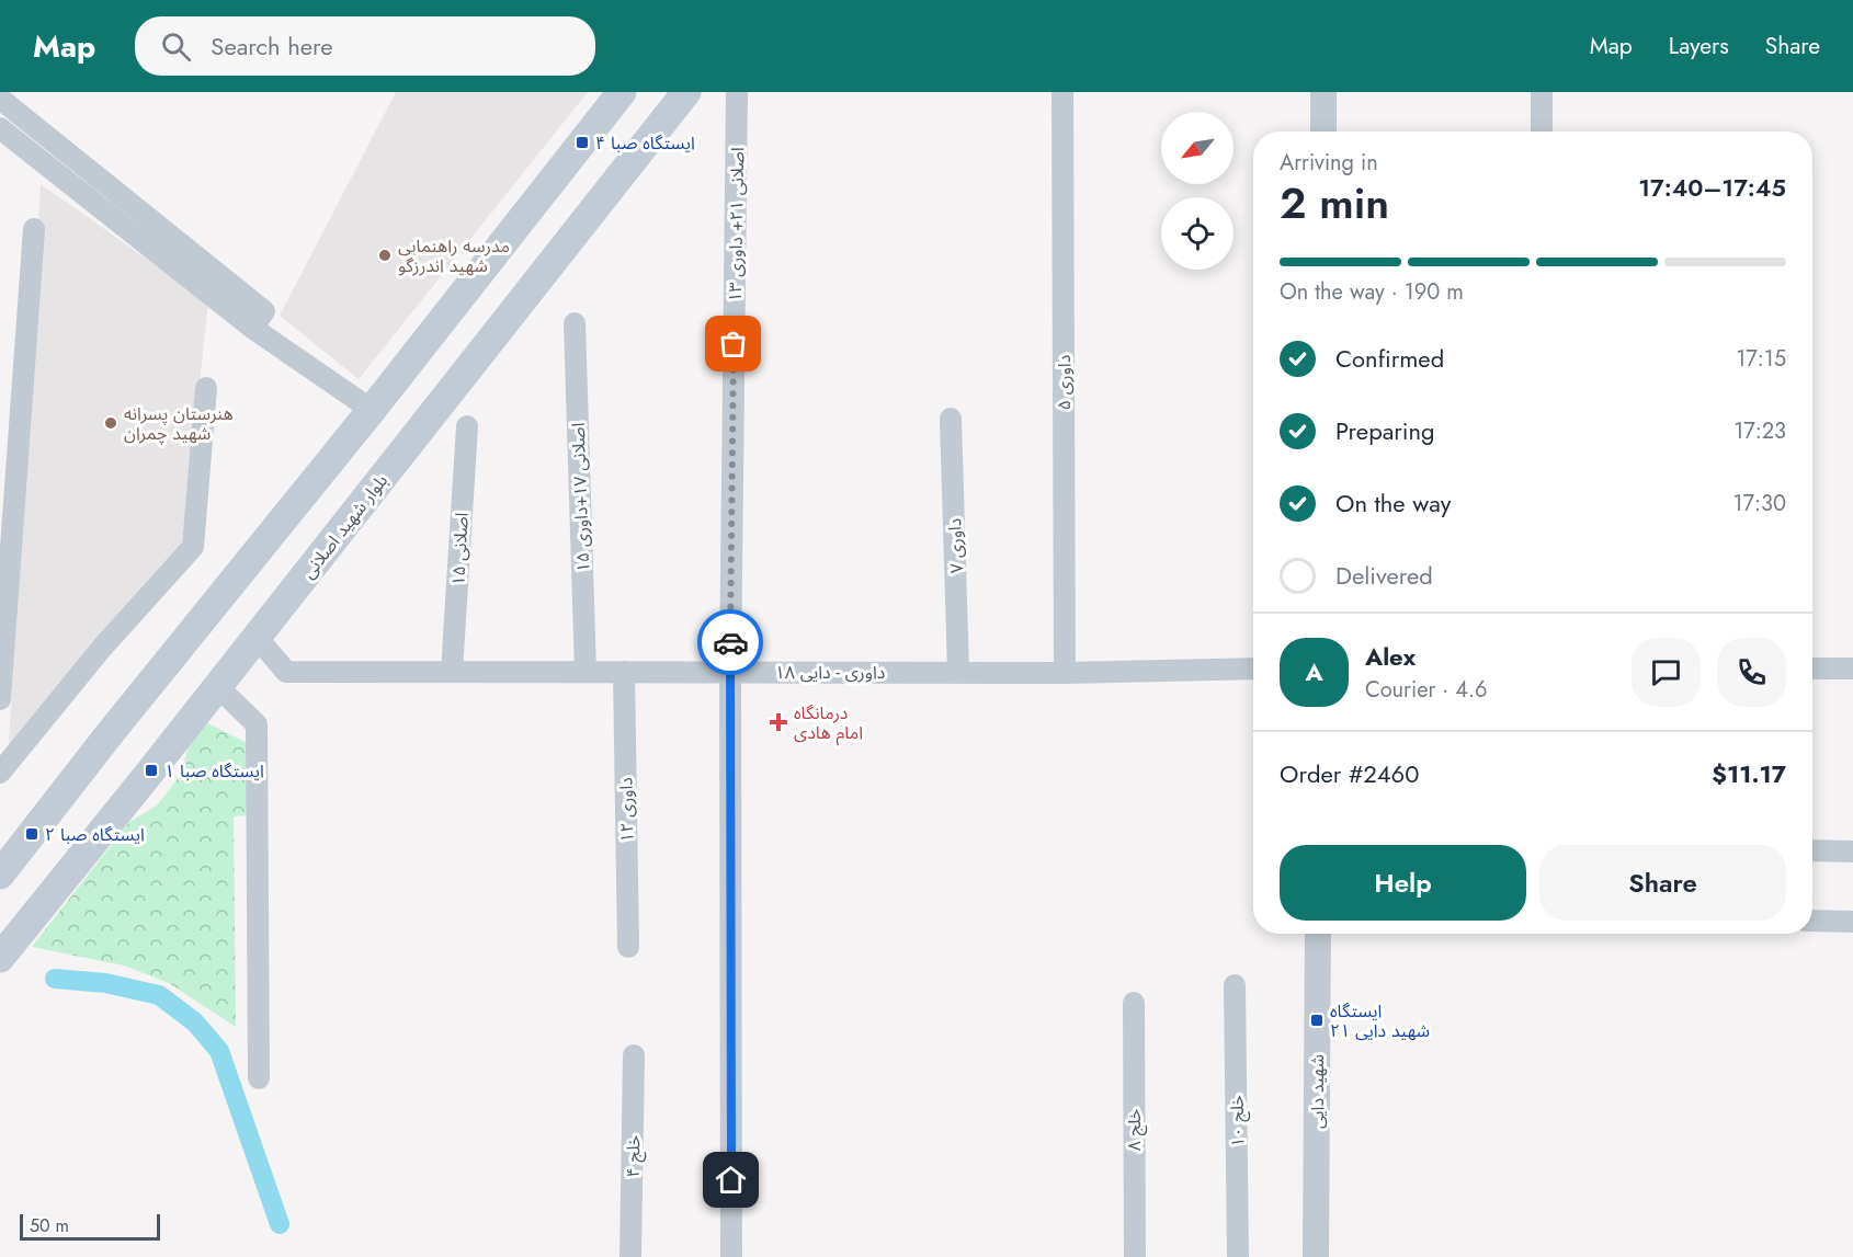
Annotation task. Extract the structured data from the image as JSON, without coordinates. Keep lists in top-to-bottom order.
{
  "streets": {
    "main road": ["بلوار شهید اصلانی"],
    "street": [
      "اصلانی ۲۱+ داوری ۱۳",
      "داوری ۵",
      "اصلانی ۱۷+داوری ۱۵",
      "داوری ۷",
      "اصلانی ۱۵",
      "داوری - دایی ۱۸",
      "داوری ۱۲",
      "شهید دایی",
      "خلج ۱۰",
      "خلج ۸",
      "خلج ۴"
    ]
  },
  "crossings": [
    ["اصلانی ۲۱+ داوری ۱۳", "داوری - دایی ۱۸"],
    ["داوری ۵", "داوری - دایی ۱۸"],
    ["اصلانی ۱۷+داوری ۱۵", "داوری - دایی ۱۸"],
    ["بلوار شهید اصلانی", "داوری - دایی ۱۸"],
    ["داوری ۷", "داوری - دایی ۱۸"],
    ["اصلانی ۱۵", "داوری - دایی ۱۸"],
    ["داوری - دایی ۱۸", "داوری ۱۲"]
  ],
  "places": {
    "transit": [
      "ایستگاه صبا ۴",
      "ایستگاه صبا ۱",
      "ایستگاه صبا ۲",
      "ایستگاه شهید دایی ۲۱"
    ],
    "other": ["مدرسه راهنمایی شهید اندرزگو", "هنرستان پسرانه شهید چمران"],
    "health": ["درمانگاه امام هادی"]
  },
  "scale_bar": "50 m",
  "north": "bottom left",
  "page": {
    "header": "Map",
    "search": "Search here",
    "nav": ["Map", "Layers", "Share"],
    "heading": ["2 min", "Arriving in", "17:40–17:45"],
    "panel": [
      "Alex",
      "Courier · 4.6",
      "Order #2460",
      "$11.17"
    ],
    "bar": "On the way · 190 m",
    "list": [
      ["Confirmed", "17:15"],
      ["Preparing", "17:23"],
      ["On the way", "17:30"],
      "Delivered"
    ],
    "round": "A",
    "buttons": ["Help", "Share"],
    "scale": "50 m"
  }
}
